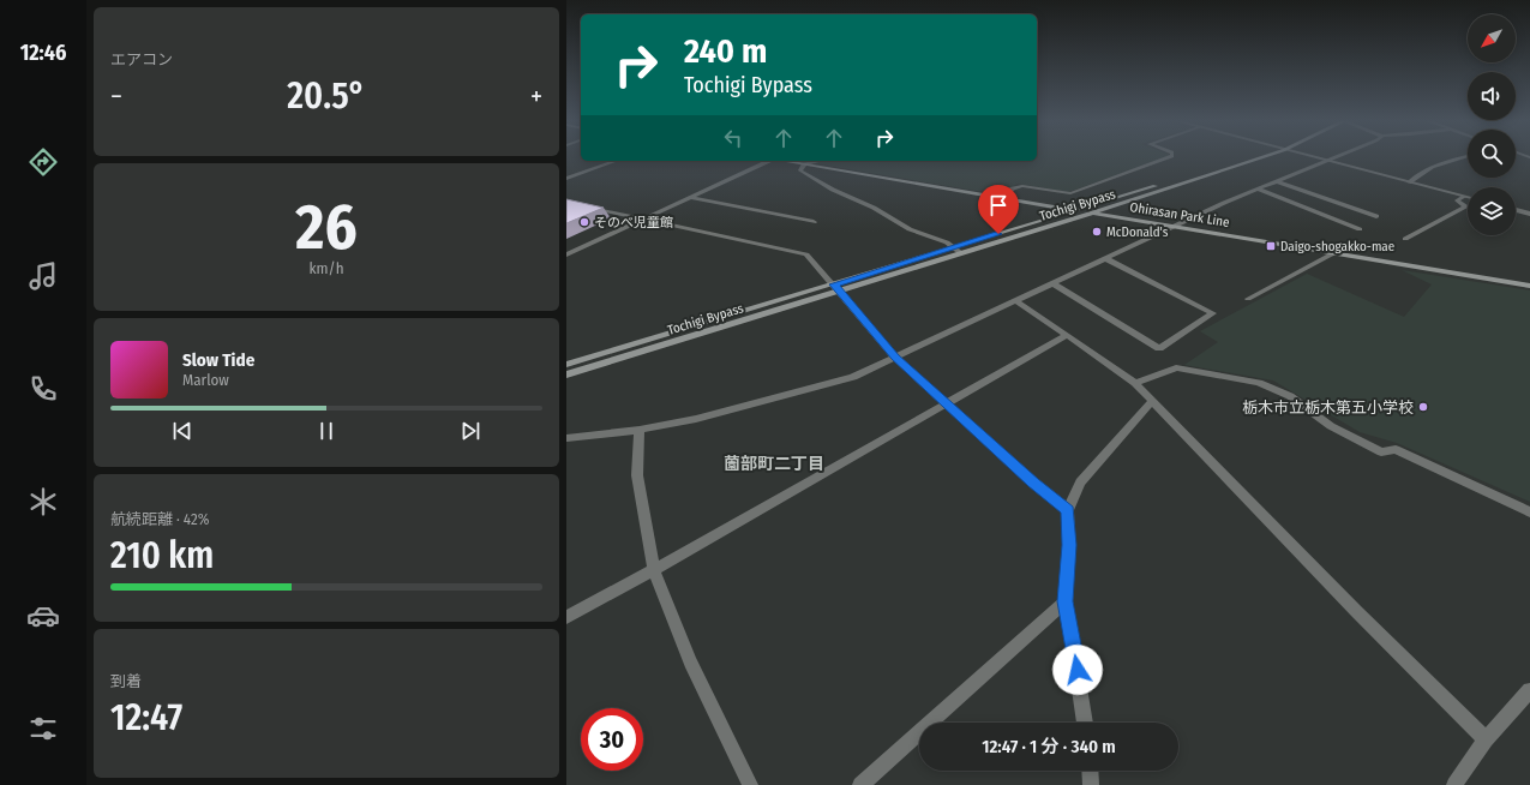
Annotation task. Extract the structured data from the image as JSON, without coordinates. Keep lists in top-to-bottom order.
{
  "streets": {
    "main road": ["Tochigi Bypass", "Ohirasan Park Line"]
  },
  "crossings": [
    ["Tochigi Bypass", "Ohirasan Park Line"]
  ],
  "districts": ["薗部町二丁目"],
  "places": {
    "other": ["そのべ児童館", "McDonald's", "栃木市立栃木第五小学校"],
    "transit": ["Daigo-shogakko-mae"]
  },
  "north": "bottom left",
  "page": {
    "tabs": "12:46",
    "tile": [
      "エアコン",
      ["26", "km/h"],
      ["航続距離 · 42%", "210 km"],
      ["到着", "12:47"]
    ],
    "turn": ["240 m", "Tochigi Bypass"],
    "heat": ["−", "20.5°", "+"],
    "song": ["Slow Tide", "Marlow"],
    "limit": "30",
    "trip": "12:47 · 1 分 · 340 m"
  }
}
